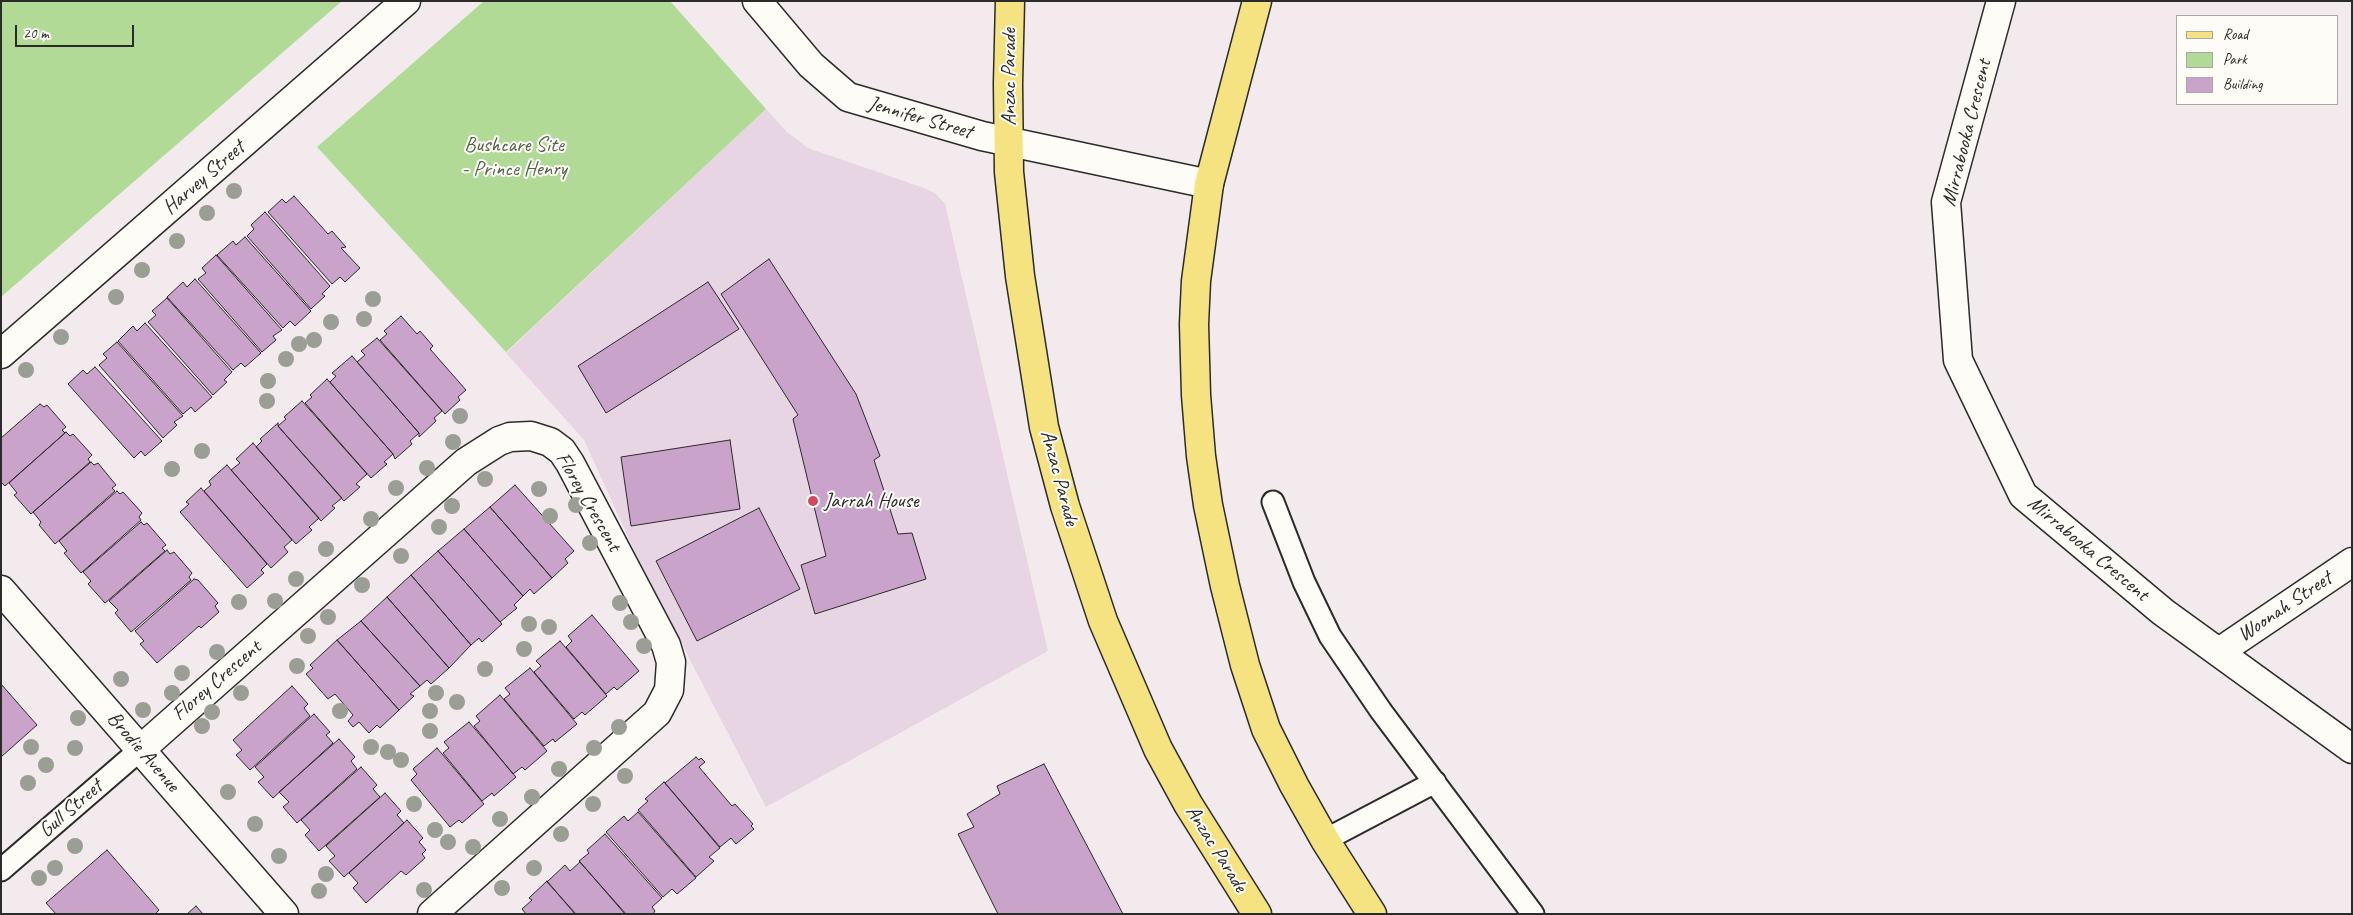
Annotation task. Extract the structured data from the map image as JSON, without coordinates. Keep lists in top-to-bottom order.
{
  "streets": {
    "main road": ["Anzac Parade"],
    "street": [
      "Jennifer Street",
      "Mirrabooka Crescent",
      "Harvey Street",
      "Florey Crescent",
      "Woonah Street",
      "Brodie Avenue"
    ],
    "lane": ["Gull Street"]
  },
  "crossings": [
    ["Anzac Parade", "Jennifer Street"],
    ["Mirrabooka Crescent", "Woonah Street"],
    ["Florey Crescent", "Brodie Avenue"],
    ["Florey Crescent", "Gull Street"],
    ["Brodie Avenue", "Gull Street"]
  ],
  "parks": ["Bushcare Site - Prince Henry"],
  "places": ["Jarrah House"],
  "legend": ["Road", "Park", "Building"],
  "scale_bar": "20 m"
}
